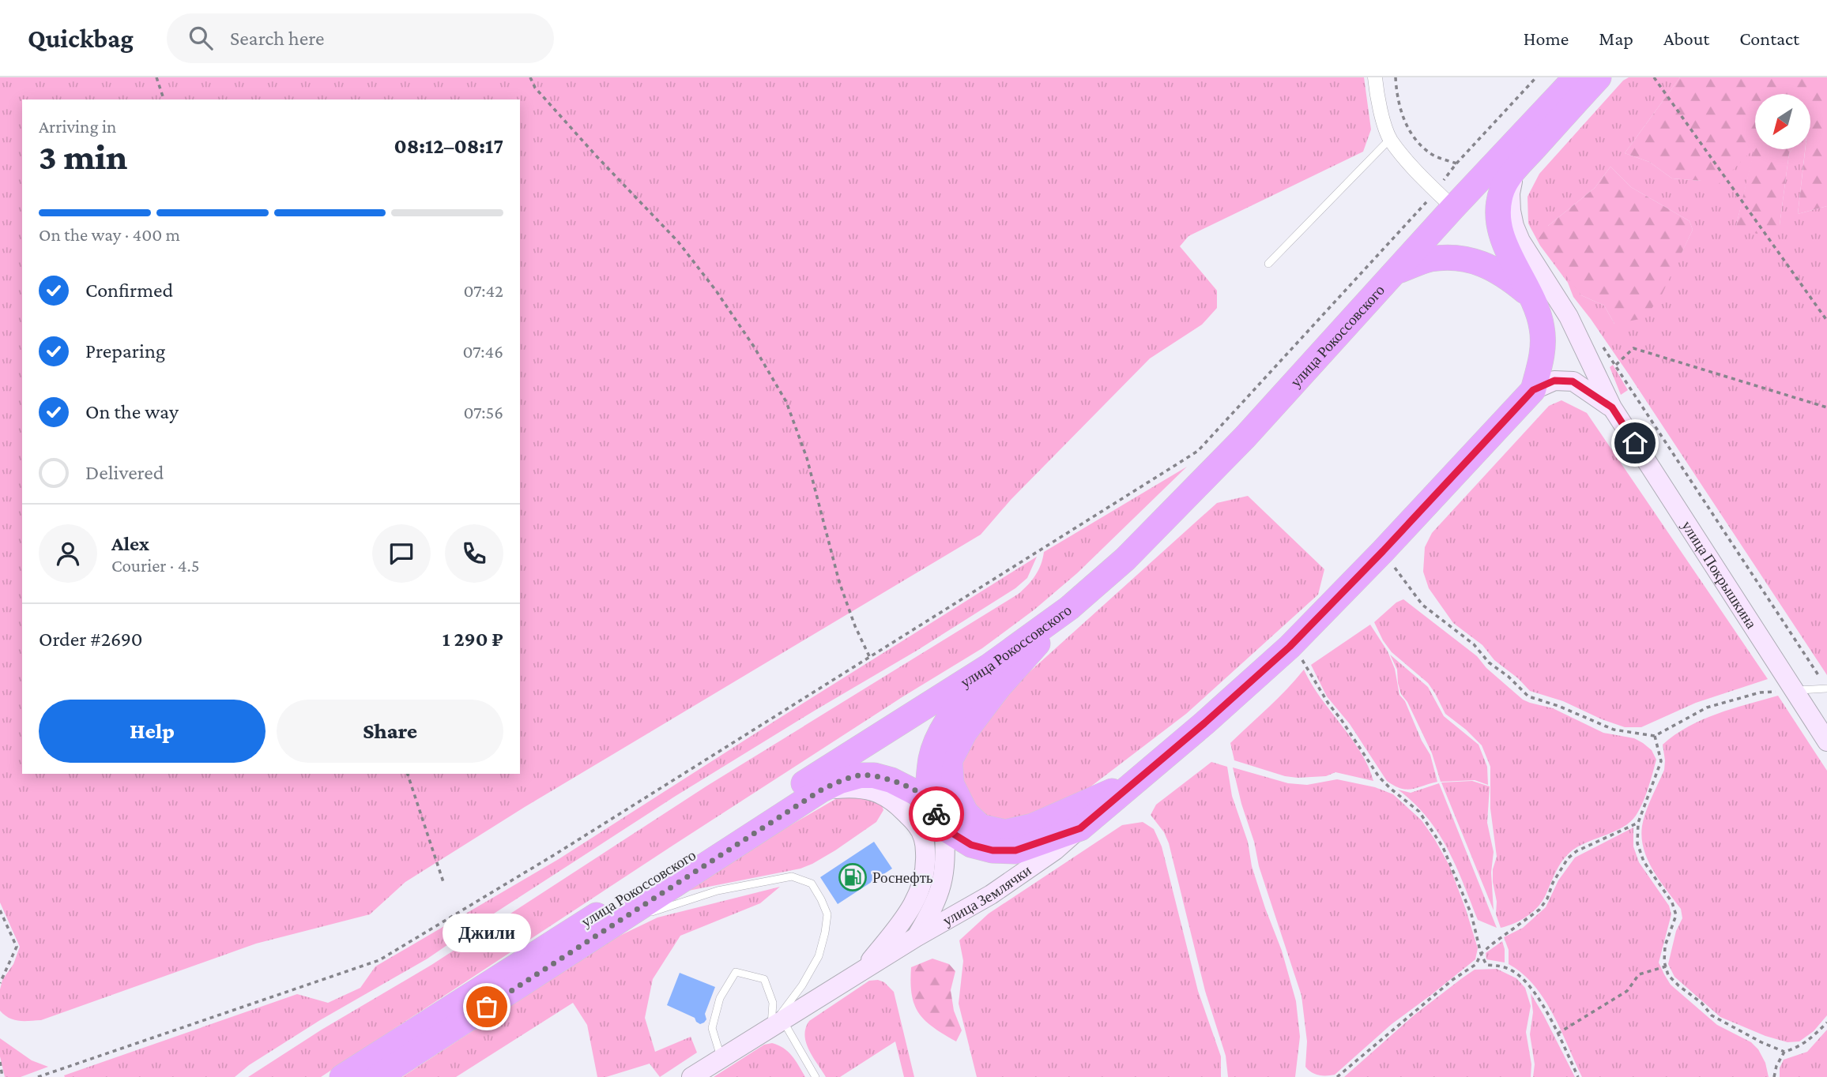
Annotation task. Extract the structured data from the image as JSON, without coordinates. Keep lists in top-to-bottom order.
{
  "streets": {
    "highway": ["улица Рокоссовского", "улица Землячки"],
    "main road": ["улица Покрышкина"]
  },
  "places": {
    "fuel station": ["Роснефть"],
    "other": ["Джили"]
  },
  "north": "bottom left",
  "page": {
    "header": "Quickbag",
    "search": "Search here",
    "nav": [
      "Home",
      "Map",
      "About",
      "Contact"
    ],
    "heading": ["3 min", "Arriving in", "08:12–08:17"],
    "panel": [
      "Alex",
      "Courier · 4.5",
      "Order #2690",
      "1 290 ₽"
    ],
    "bar": "On the way · 400 m",
    "list": [
      ["Confirmed", "07:42"],
      ["Preparing", "07:46"],
      ["On the way", "07:56"],
      "Delivered"
    ],
    "buttons": ["Help", "Share"],
    "bubble": "Джили"
  }
}
